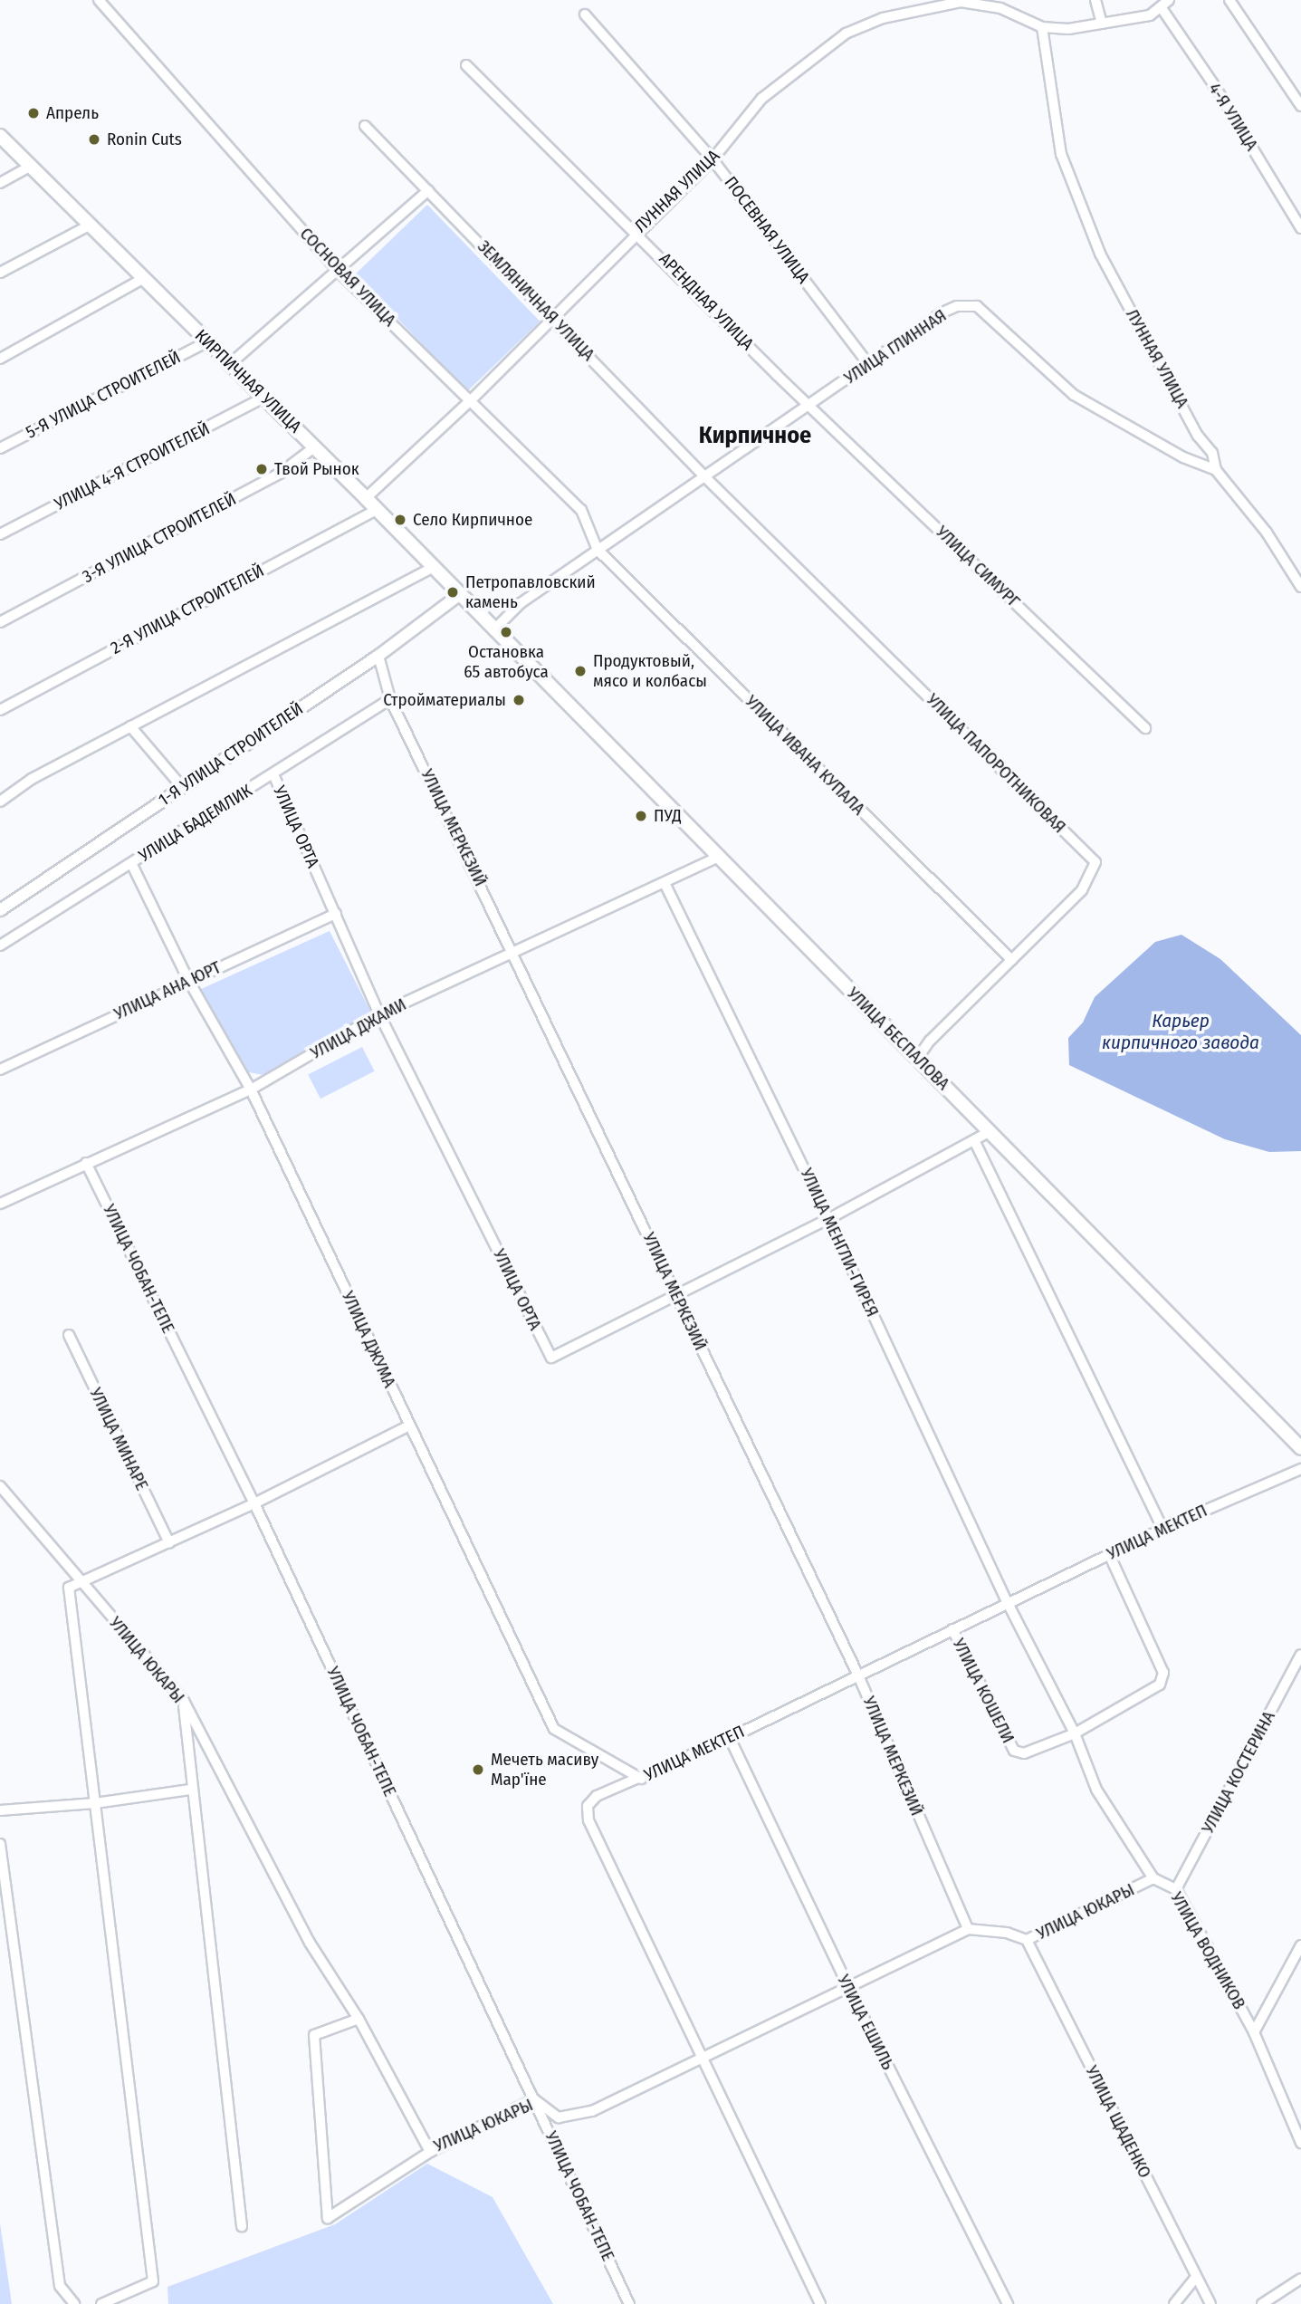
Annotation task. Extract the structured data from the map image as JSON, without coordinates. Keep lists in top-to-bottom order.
{
  "streets": {
    "main road": ["КИРПИЧНАЯ УЛИЦА", "УЛИЦА БЕСПАЛОВА"],
    "street": [
      "4-Я УЛИЦА",
      "ЛУННАЯ УЛИЦА",
      "ПОСЕВНАЯ УЛИЦА",
      "СОСНОВАЯ УЛИЦА",
      "ЗЕМЛЯНИЧНАЯ УЛИЦА",
      "АРЕНДНАЯ УЛИЦА",
      "УЛИЦА ГЛИННАЯ",
      "5-Я УЛИЦА СТРОИТЕЛЕЙ",
      "УЛИЦА 4-Я СТРОИТЕЛЕЙ",
      "3-Я УЛИЦА СТРОИТЕЛЕЙ",
      "УЛИЦА СИМУРГ",
      "2-Я УЛИЦА СТРОИТЕЛЕЙ",
      "1-Я УЛИЦА СТРОИТЕЛЕЙ",
      "УЛИЦА ИВАНА КУПАЛА",
      "УЛИЦА ПАПОРОТНИКОВАЯ",
      "УЛИЦА БАДЕМЛИК",
      "УЛИЦА ОРТА",
      "УЛИЦА МЕРКЕЗИЙ",
      "УЛИЦА АНА ЮРТ",
      "УЛИЦА ДЖАМИ",
      "УЛИЦА МЕНГЛИ-ГИРЕЯ",
      "УЛИЦА ЧОБАН-ТЕПЕ",
      "УЛИЦА ДЖУМА",
      "УЛИЦА МИНАРЕ",
      "УЛИЦА МЕКТЕП",
      "УЛИЦА ЮКАРЫ",
      "УЛИЦА КОШЕЛИ",
      "УЛИЦА КОСТЕРИНА",
      "УЛИЦА ВОДНИКОВ",
      "УЛИЦА ЕШИЛЬ",
      "УЛИЦА ЩАДЕНКО"
    ]
  },
  "crossings": [
    ["4-Я УЛИЦА", "ЛУННАЯ УЛИЦА"],
    ["ЛУННАЯ УЛИЦА", "ПОСЕВНАЯ УЛИЦА"],
    ["ЛУННАЯ УЛИЦА", "СОСНОВАЯ УЛИЦА"],
    ["ЛУННАЯ УЛИЦА", "ЗЕМЛЯНИЧНАЯ УЛИЦА"],
    ["ЛУННАЯ УЛИЦА", "АРЕНДНАЯ УЛИЦА"],
    ["ЛУННАЯ УЛИЦА", "УЛИЦА ГЛИННАЯ"],
    ["ЛУННАЯ УЛИЦА", "КИРПИЧНАЯ УЛИЦА"],
    ["ПОСЕВНАЯ УЛИЦА", "УЛИЦА ГЛИННАЯ"],
    ["СОСНОВАЯ УЛИЦА", "УЛИЦА ГЛИННАЯ"],
    ["СОСНОВАЯ УЛИЦА", "УЛИЦА ИВАНА КУПАЛА"],
    ["ЗЕМЛЯНИЧНАЯ УЛИЦА", "УЛИЦА ГЛИННАЯ"],
    ["ЗЕМЛЯНИЧНАЯ УЛИЦА", "УЛИЦА ПАПОРОТНИКОВАЯ"],
    ["АРЕНДНАЯ УЛИЦА", "УЛИЦА ГЛИННАЯ"],
    ["АРЕНДНАЯ УЛИЦА", "УЛИЦА СИМУРГ"],
    ["УЛИЦА ГЛИННАЯ", "КИРПИЧНАЯ УЛИЦА"],
    ["УЛИЦА ГЛИННАЯ", "УЛИЦА СИМУРГ"],
    ["УЛИЦА ГЛИННАЯ", "УЛИЦА ИВАНА КУПАЛА"],
    ["УЛИЦА ГЛИННАЯ", "УЛИЦА ПАПОРОТНИКОВАЯ"],
    ["УЛИЦА ГЛИННАЯ", "УЛИЦА БЕСПАЛОВА"],
    ["КИРПИЧНАЯ УЛИЦА", "5-Я УЛИЦА СТРОИТЕЛЕЙ"],
    ["КИРПИЧНАЯ УЛИЦА", "УЛИЦА 4-Я СТРОИТЕЛЕЙ"],
    ["КИРПИЧНАЯ УЛИЦА", "3-Я УЛИЦА СТРОИТЕЛЕЙ"],
    ["КИРПИЧНАЯ УЛИЦА", "2-Я УЛИЦА СТРОИТЕЛЕЙ"],
    ["КИРПИЧНАЯ УЛИЦА", "1-Я УЛИЦА СТРОИТЕЛЕЙ"],
    ["КИРПИЧНАЯ УЛИЦА", "УЛИЦА БЕСПАЛОВА"],
    ["1-Я УЛИЦА СТРОИТЕЛЕЙ", "УЛИЦА МЕРКЕЗИЙ"],
    ["УЛИЦА ИВАНА КУПАЛА", "УЛИЦА ПАПОРОТНИКОВАЯ"],
    ["УЛИЦА ПАПОРОТНИКОВАЯ", "УЛИЦА БЕСПАЛОВА"],
    ["УЛИЦА БАДЕМЛИК", "УЛИЦА ОРТА"],
    ["УЛИЦА БАДЕМЛИК", "УЛИЦА МЕРКЕЗИЙ"],
    ["УЛИЦА БАДЕМЛИК", "УЛИЦА ДЖУМА"],
    ["УЛИЦА ОРТА", "УЛИЦА МЕРКЕЗИЙ"],
    ["УЛИЦА ОРТА", "УЛИЦА АНА ЮРТ"],
    ["УЛИЦА ОРТА", "УЛИЦА ДЖАМИ"],
    ["УЛИЦА ОРТА", "УЛИЦА БЕСПАЛОВА"],
    ["УЛИЦА ОРТА", "УЛИЦА МЕНГЛИ-ГИРЕЯ"],
    ["УЛИЦА МЕРКЕЗИЙ", "УЛИЦА ДЖАМИ"],
    ["УЛИЦА МЕРКЕЗИЙ", "УЛИЦА МЕКТЕП"],
    ["УЛИЦА МЕРКЕЗИЙ", "УЛИЦА ЮКАРЫ"],
    ["УЛИЦА АНА ЮРТ", "УЛИЦА ДЖУМА"],
    ["УЛИЦА ДЖАМИ", "УЛИЦА БЕСПАЛОВА"],
    ["УЛИЦА ДЖАМИ", "УЛИЦА МЕНГЛИ-ГИРЕЯ"],
    ["УЛИЦА ДЖАМИ", "УЛИЦА ЧОБАН-ТЕПЕ"],
    ["УЛИЦА ДЖАМИ", "УЛИЦА ДЖУМА"],
    ["УЛИЦА МЕНГЛИ-ГИРЕЯ", "УЛИЦА МЕКТЕП"],
    ["УЛИЦА МЕНГЛИ-ГИРЕЯ", "УЛИЦА ВОДНИКОВ"],
    ["УЛИЦА ЧОБАН-ТЕПЕ", "УЛИЦА ЮКАРЫ"],
    ["УЛИЦА ДЖУМА", "УЛИЦА МЕКТЕП"],
    ["УЛИЦА МЕКТЕП", "УЛИЦА ЮКАРЫ"],
    ["УЛИЦА МЕКТЕП", "УЛИЦА КОШЕЛИ"],
    ["УЛИЦА МЕКТЕП", "УЛИЦА ВОДНИКОВ"],
    ["УЛИЦА МЕКТЕП", "УЛИЦА ЕШИЛЬ"],
    ["УЛИЦА ЮКАРЫ", "УЛИЦА ВОДНИКОВ"],
    ["УЛИЦА ЮКАРЫ", "УЛИЦА ЕШИЛЬ"],
    ["УЛИЦА ЮКАРЫ", "УЛИЦА ЩАДЕНКО"],
    ["УЛИЦА КОШЕЛИ", "УЛИЦА ВОДНИКОВ"],
    ["УЛИЦА КОСТЕРИНА", "УЛИЦА ВОДНИКОВ"]
  ],
  "districts": ["Кирпичное"],
  "water": ["Карьер кирпичного завода"],
  "places": [
    "Апрель",
    "Ronin Cuts",
    "Твой Рынок",
    "Село Кирпичное",
    "Петропавловский камень",
    "Остановка 65 автобуса",
    "Продуктовый, мясо и колбасы",
    "Стройматериалы",
    "ПУД",
    "Мечеть масиву Мар'їне"
  ]
}
